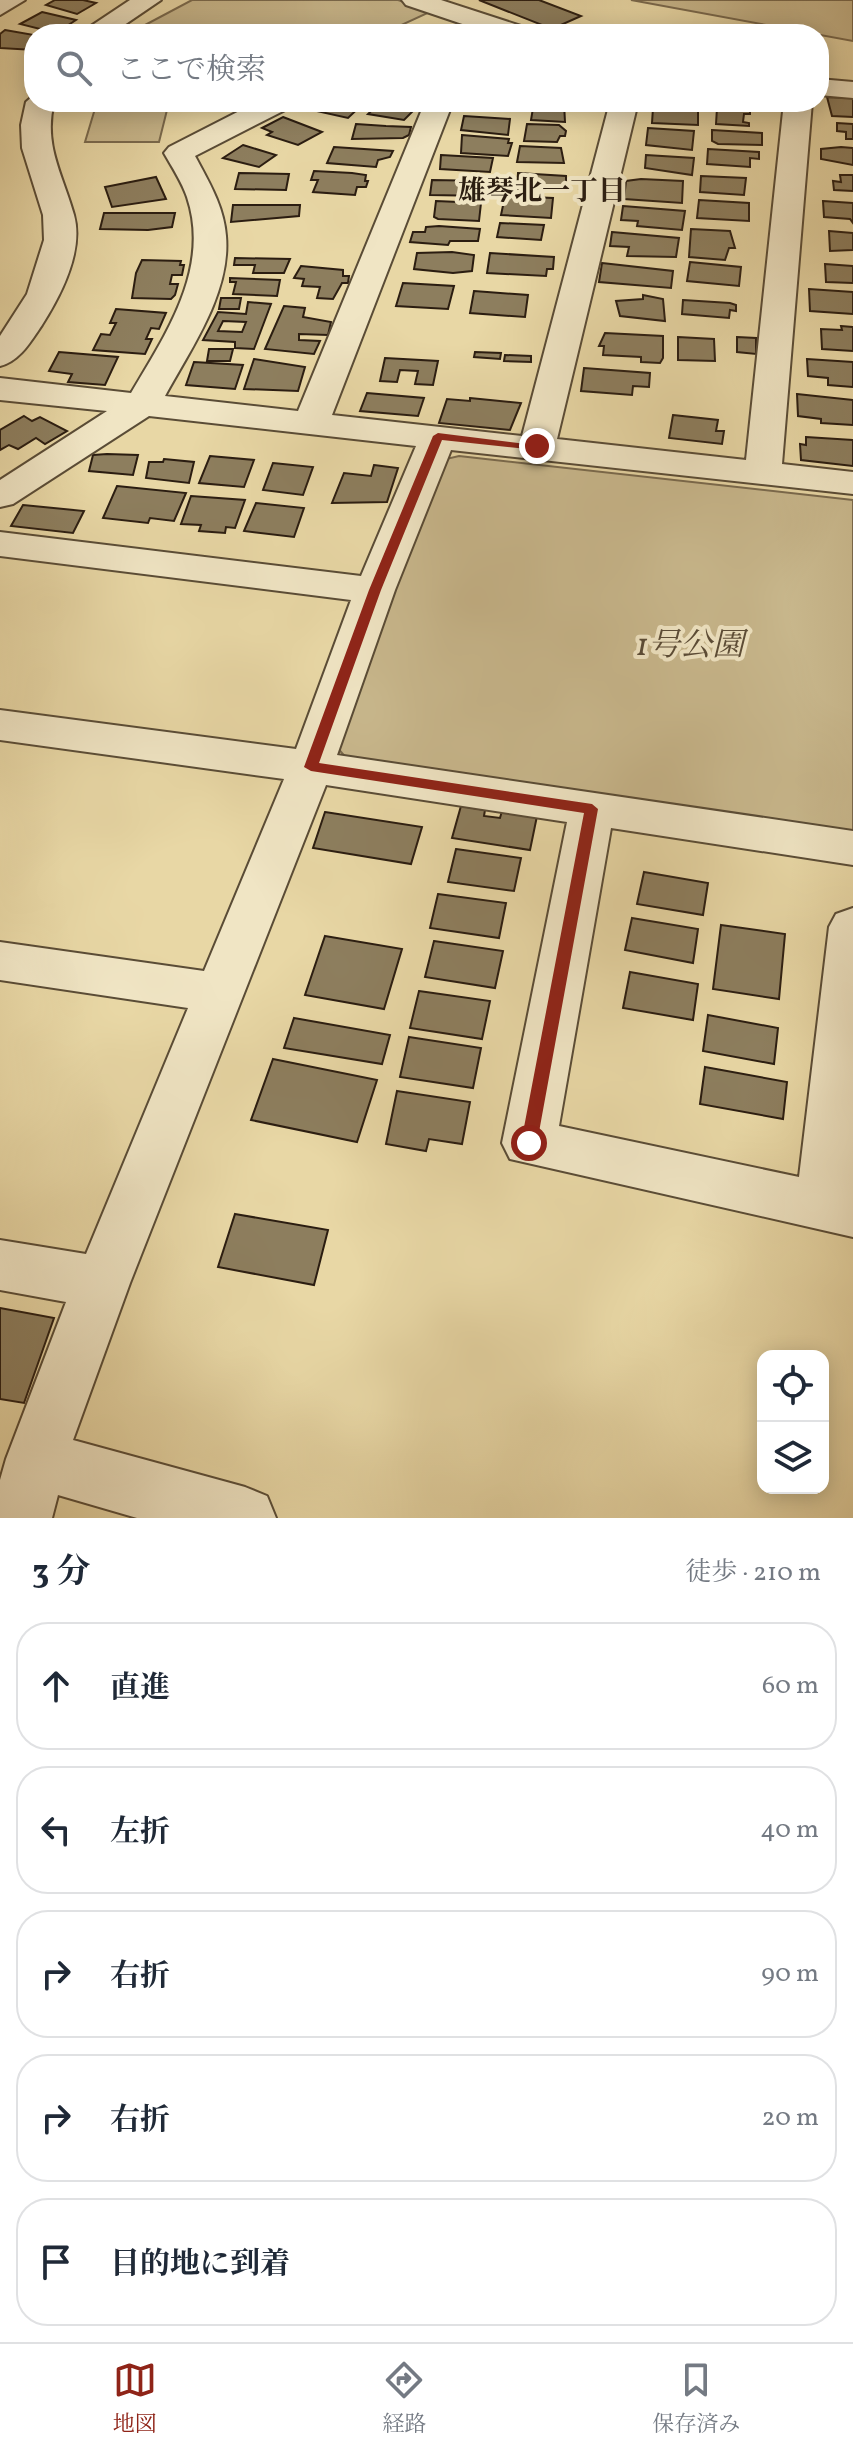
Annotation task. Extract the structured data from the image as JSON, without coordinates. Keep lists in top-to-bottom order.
{
  "districts": ["雄琴北一丁目"],
  "parks": ["1号公園"],
  "page": {
    "search": "ここで検索",
    "heading": ["3 分", "徒歩 · 210 m"],
    "list": [
      ["直進", "60 m"],
      ["左折", "40 m"],
      ["右折", "90 m"],
      ["右折", "20 m"],
      "目的地に到着"
    ],
    "nav": ["地図", "経路", "保存済み"]
  }
}
